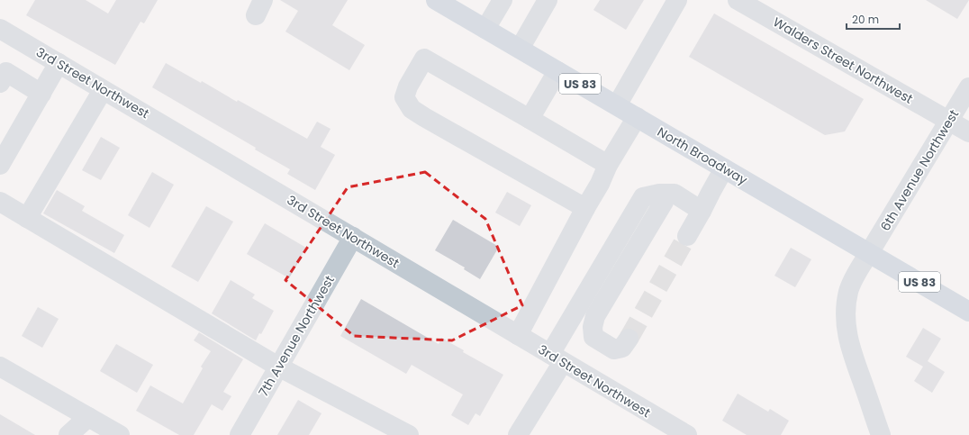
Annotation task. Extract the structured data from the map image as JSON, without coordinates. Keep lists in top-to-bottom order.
{
  "streets": {
    "main road": ["US 83", "North Broadway"],
    "street": [
      "Walders Street Northwest",
      "3rd Street Northwest",
      "6th Avenue Northwest",
      "7th Avenue Northwest"
    ]
  },
  "crossings": [
    ["Walders Street Northwest", "6th Avenue Northwest"],
    ["3rd Street Northwest", "7th Avenue Northwest"],
    ["North Broadway", "6th Avenue Northwest"]
  ],
  "scale_bar": "20 m"
}
